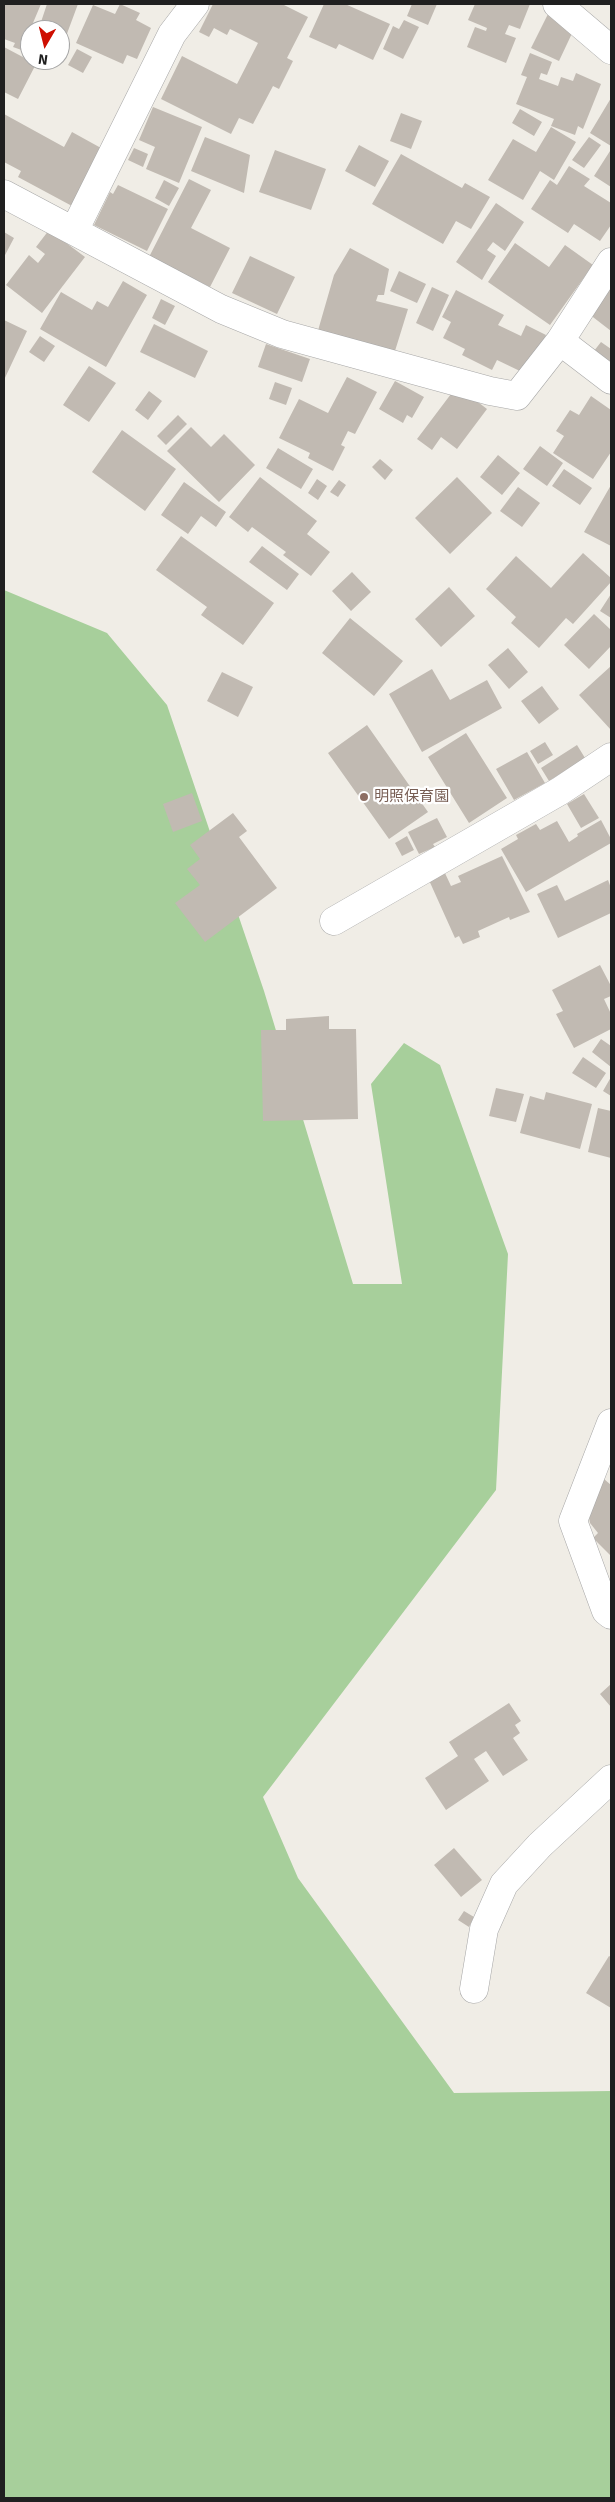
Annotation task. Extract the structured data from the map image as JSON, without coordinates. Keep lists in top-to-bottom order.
{
  "places": ["明照保育園"],
  "north": "bottom"
}
